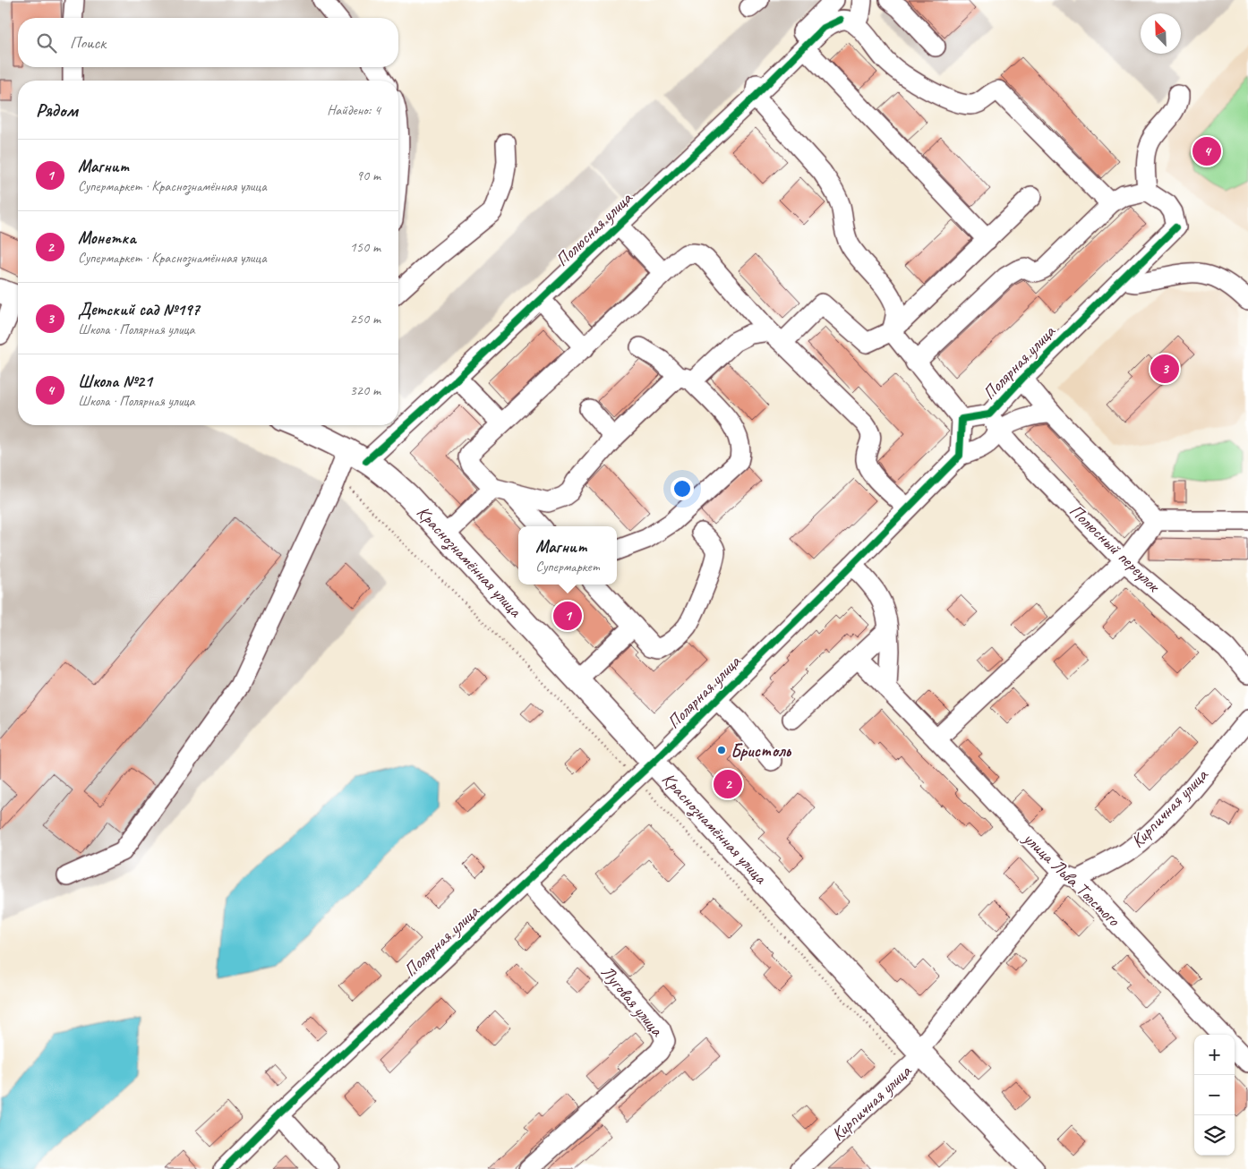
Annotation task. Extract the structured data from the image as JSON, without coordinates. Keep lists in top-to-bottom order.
{
  "streets": {
    "main road": ["Краснознамённая улица"],
    "street": [
      "Полюсная улица",
      "Полярная улица",
      "Полюсный переулок",
      "Кирпичная улица",
      "улица Льва Толстого",
      "Луговая улица"
    ]
  },
  "crossings": [
    ["Полюсная улица", "Краснознамённая улица"],
    ["Полярная улица", "Полюсный переулок"],
    ["Полярная улица", "Краснознамённая улица"],
    ["Полярная улица", "Луговая улица"],
    ["Краснознамённая улица", "Кирпичная улица"],
    ["Кирпичная улица", "улица Льва Толстого"]
  ],
  "places": ["Бристоль"],
  "north": "top left",
  "page": {
    "search": "Поиск",
    "heading": ["Рядом", "Найдено: 4"],
    "pins": [
      "4",
      "3",
      "1",
      "2"
    ],
    "list": [
      {
        "mark": "1",
        "name": "Магнит",
        "note": "Супермаркет · Краснознамённая улица",
        "value": "90 m"
      },
      {
        "mark": "2",
        "name": "Монетка",
        "note": "Супермаркет · Краснознамённая улица",
        "value": "150 m"
      },
      {
        "mark": "3",
        "name": "Детский сад №197",
        "note": "Школа · Полярная улица",
        "value": "250 m"
      },
      {
        "mark": "4",
        "name": "Школа №21",
        "note": "Школа · Полярная улица",
        "value": "320 m"
      }
    ],
    "popup": ["Магнит", "Супермаркет"],
    "map_buttons": ["+", "−"]
  }
}
